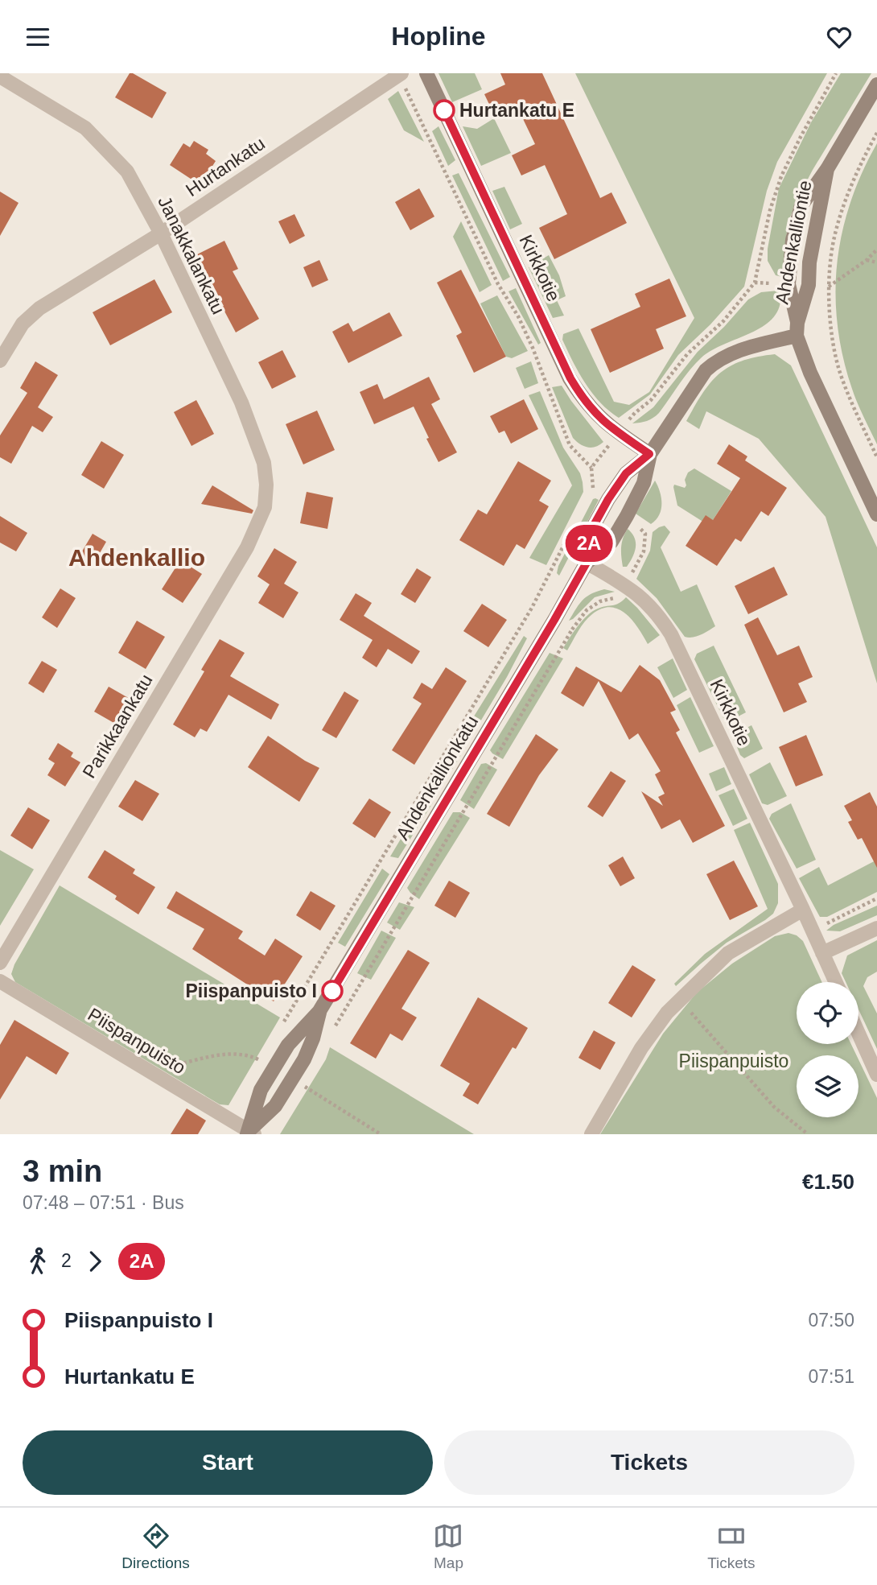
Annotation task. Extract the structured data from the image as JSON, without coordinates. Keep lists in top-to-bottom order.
{
  "streets": {
    "street": [
      "Hurtankatu",
      "Ahdenkalliontie",
      "Janakkalankatu",
      "Kirkkotie",
      "Parikkaankatu",
      "Ahdenkallionkatu",
      "Piispanpuisto"
    ]
  },
  "crossings": [
    ["Hurtankatu", "Janakkalankatu"],
    ["Ahdenkalliontie", "Ahdenkallionkatu"],
    ["Janakkalankatu", "Parikkaankatu"],
    ["Kirkkotie", "Ahdenkallionkatu"],
    ["Ahdenkallionkatu", "Piispanpuisto"]
  ],
  "districts": ["Ahdenkallio"],
  "parks": ["Piispanpuisto"],
  "places": ["Hurtankatu E", "Piispanpuisto I"],
  "lines": ["bus line 2A"],
  "page": {
    "header": "Hopline",
    "on_map": "2A",
    "heading": ["3 min", "07:48 – 07:51 · Bus", "€1.50"],
    "legs": ["2", "2A"],
    "list": [
      {
        "name": "Piispanpuisto I",
        "value": "07:50"
      },
      {
        "name": "Hurtankatu E",
        "value": "07:51"
      }
    ],
    "buttons": ["Start", "Tickets"],
    "tabs": ["Directions", "Map", "Tickets"]
  }
}
